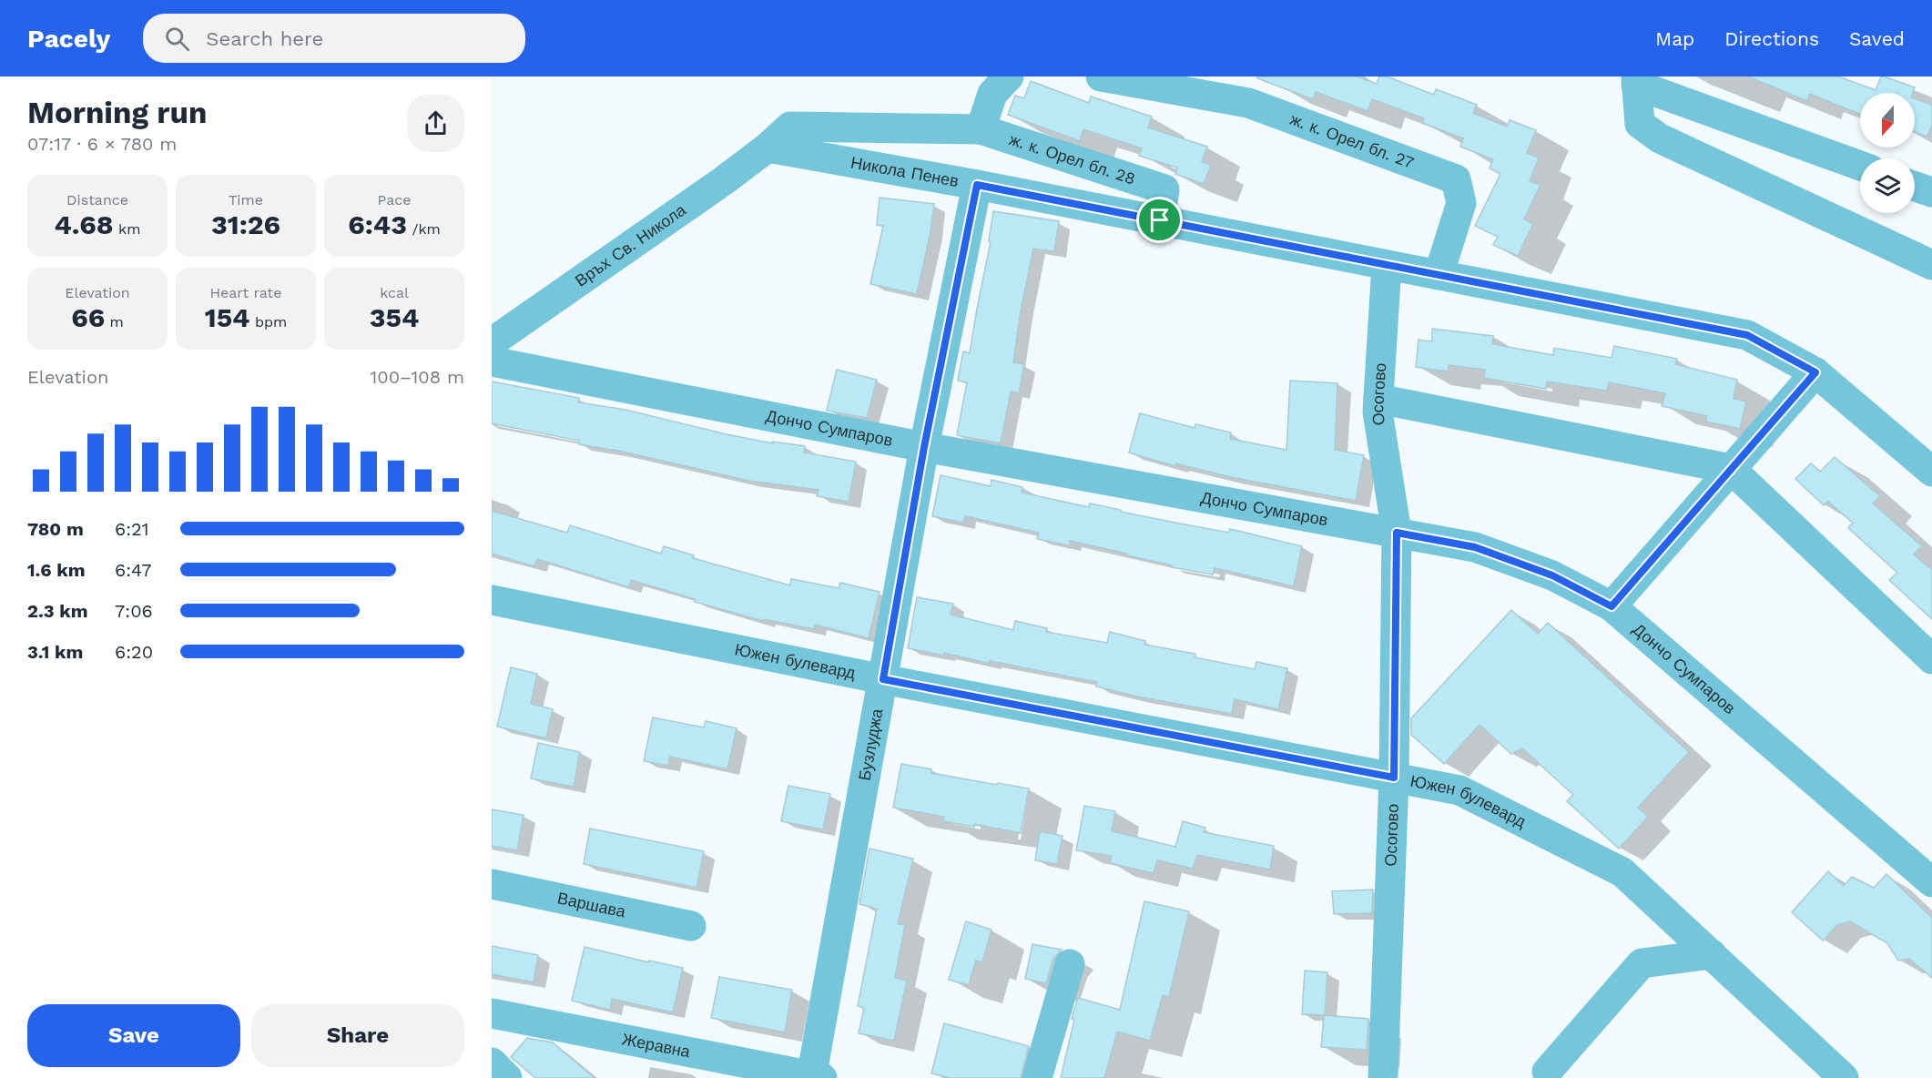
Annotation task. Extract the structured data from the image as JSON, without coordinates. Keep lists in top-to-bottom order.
{
  "streets": {
    "street": [
      "ж. к. Орел бл. 27",
      "ж. к. Орел бл. 28",
      "Никола Пенев",
      "Връх Св. Никола",
      "Осогово",
      "Дончо Сумпаров",
      "Южен булевард",
      "Бузлуджа",
      "Варшава",
      "Жеравна"
    ]
  },
  "crossings": [
    ["ж. к. Орел бл. 27", "Никола Пенев"],
    ["ж. к. Орел бл. 28", "Никола Пенев"],
    ["ж. к. Орел бл. 28", "Връх Св. Никола"],
    ["Никола Пенев", "Връх Св. Никола"],
    ["Никола Пенев", "Осогово"],
    ["Никола Пенев", "Бузлуджа"],
    ["Осогово", "Дончо Сумпаров"],
    ["Осогово", "Южен булевард"],
    ["Дончо Сумпаров", "Бузлуджа"],
    ["Южен булевард", "Бузлуджа"],
    ["Бузлуджа", "Жеравна"]
  ],
  "north": "bottom",
  "page": {
    "header": "Pacely",
    "search": "Search here",
    "nav": ["Map", "Directions", "Saved"],
    "heading": ["Morning run", "07:17 · 6 × 780 m"],
    "stats": [
      ["Distance", "4.68 km"],
      ["Time", "31:26"],
      ["Pace", "6:43 /km"],
      ["Elevation", "66 m"],
      ["Heart rate", "154 bpm"],
      ["kcal", "354"]
    ],
    "chart": ["Elevation", "100–108 m"],
    "list": [
      {
        "name": "780 m",
        "note": "6:21"
      },
      {
        "name": "1.6 km",
        "note": "6:47"
      },
      {
        "name": "2.3 km",
        "note": "7:06"
      },
      {
        "name": "3.1 km",
        "note": "6:20"
      }
    ],
    "buttons": ["Save", "Share"]
  }
}
